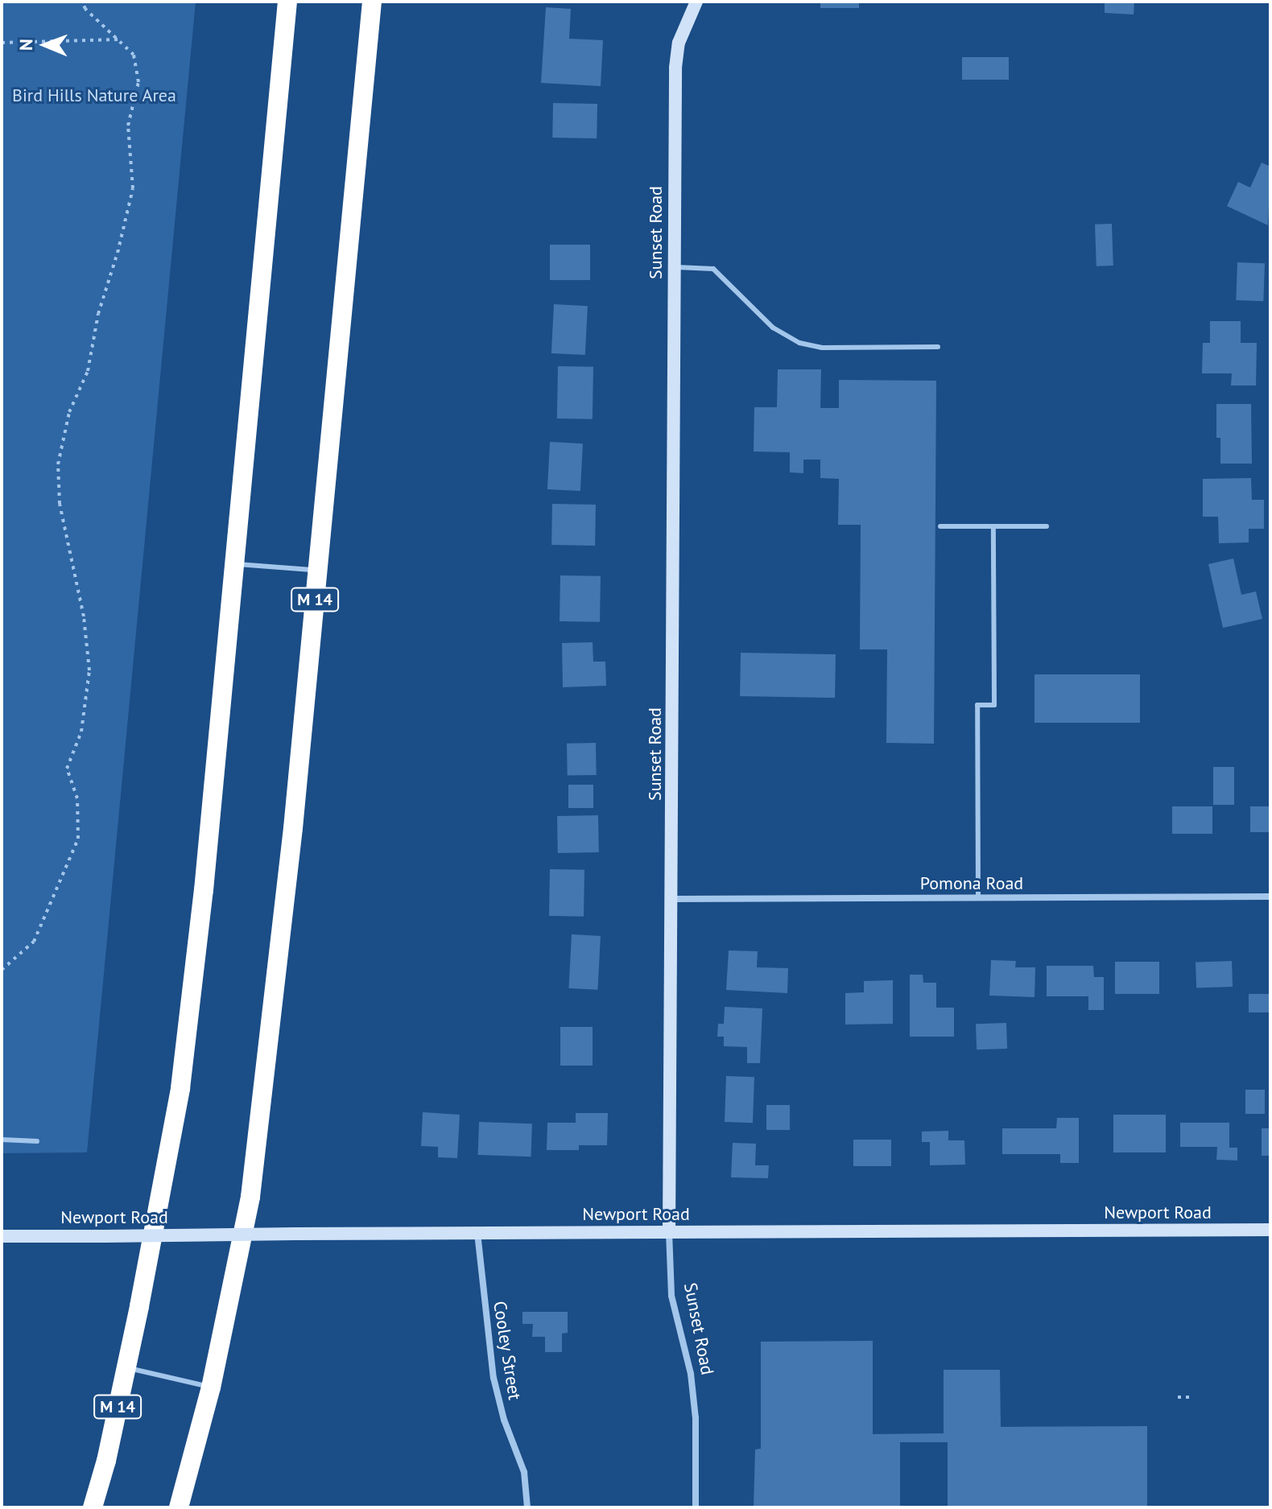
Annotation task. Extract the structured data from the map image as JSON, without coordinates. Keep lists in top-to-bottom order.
{
  "streets": {
    "highway": ["M 14"],
    "street": [
      "Sunset Road",
      "Pomona Road",
      "Newport Road",
      "Cooley Street"
    ]
  },
  "crossings": [
    ["Sunset Road", "Pomona Road"],
    ["Sunset Road", "Newport Road"],
    ["Newport Road", "Cooley Street"]
  ],
  "parks": ["Bird Hills Nature Area"],
  "north": "left"
}
